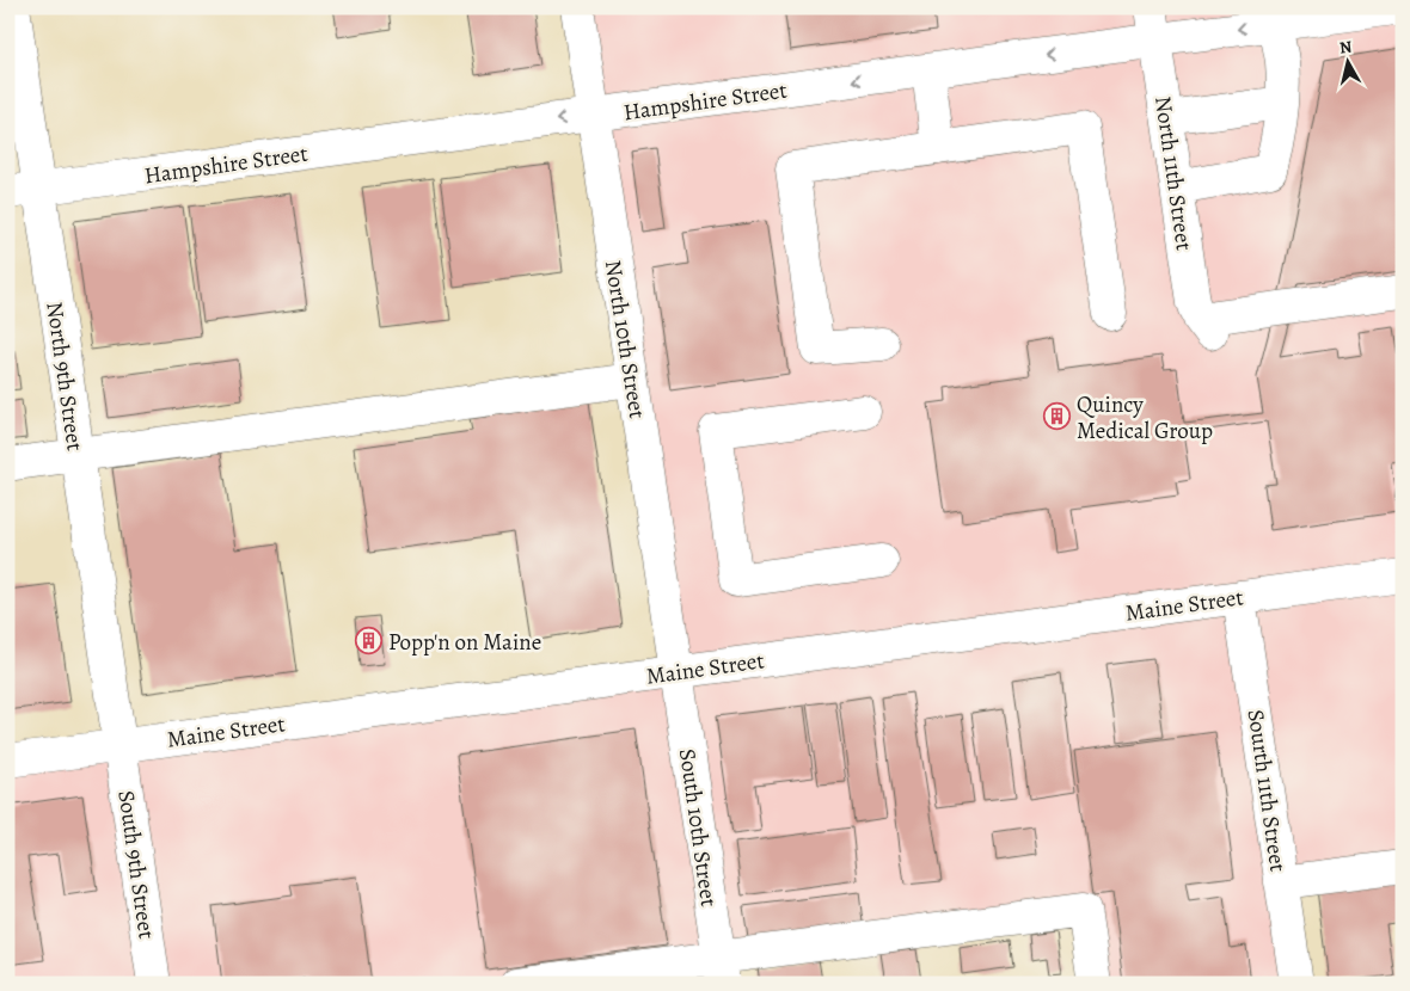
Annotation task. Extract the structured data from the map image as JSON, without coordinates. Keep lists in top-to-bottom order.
{
  "streets": {
    "street": [
      "Hampshire Street",
      "North 11th Street",
      "North 10th Street",
      "North 9th Street",
      "Maine Street",
      "Sourth 11th Street",
      "South 10th Street",
      "South 9th Street"
    ]
  },
  "crossings": [
    ["Hampshire Street", "North 11th Street"],
    ["Hampshire Street", "North 10th Street"],
    ["Hampshire Street", "North 9th Street"],
    ["North 10th Street", "Maine Street"],
    ["North 10th Street", "South 10th Street"],
    ["North 9th Street", "Maine Street"],
    ["North 9th Street", "South 9th Street"],
    ["Maine Street", "Sourth 11th Street"],
    ["Maine Street", "South 10th Street"],
    ["Maine Street", "South 9th Street"]
  ],
  "places": {
    "building": ["Quincy Medical Group", "Popp'n on Maine"]
  },
  "north": "top"
}
